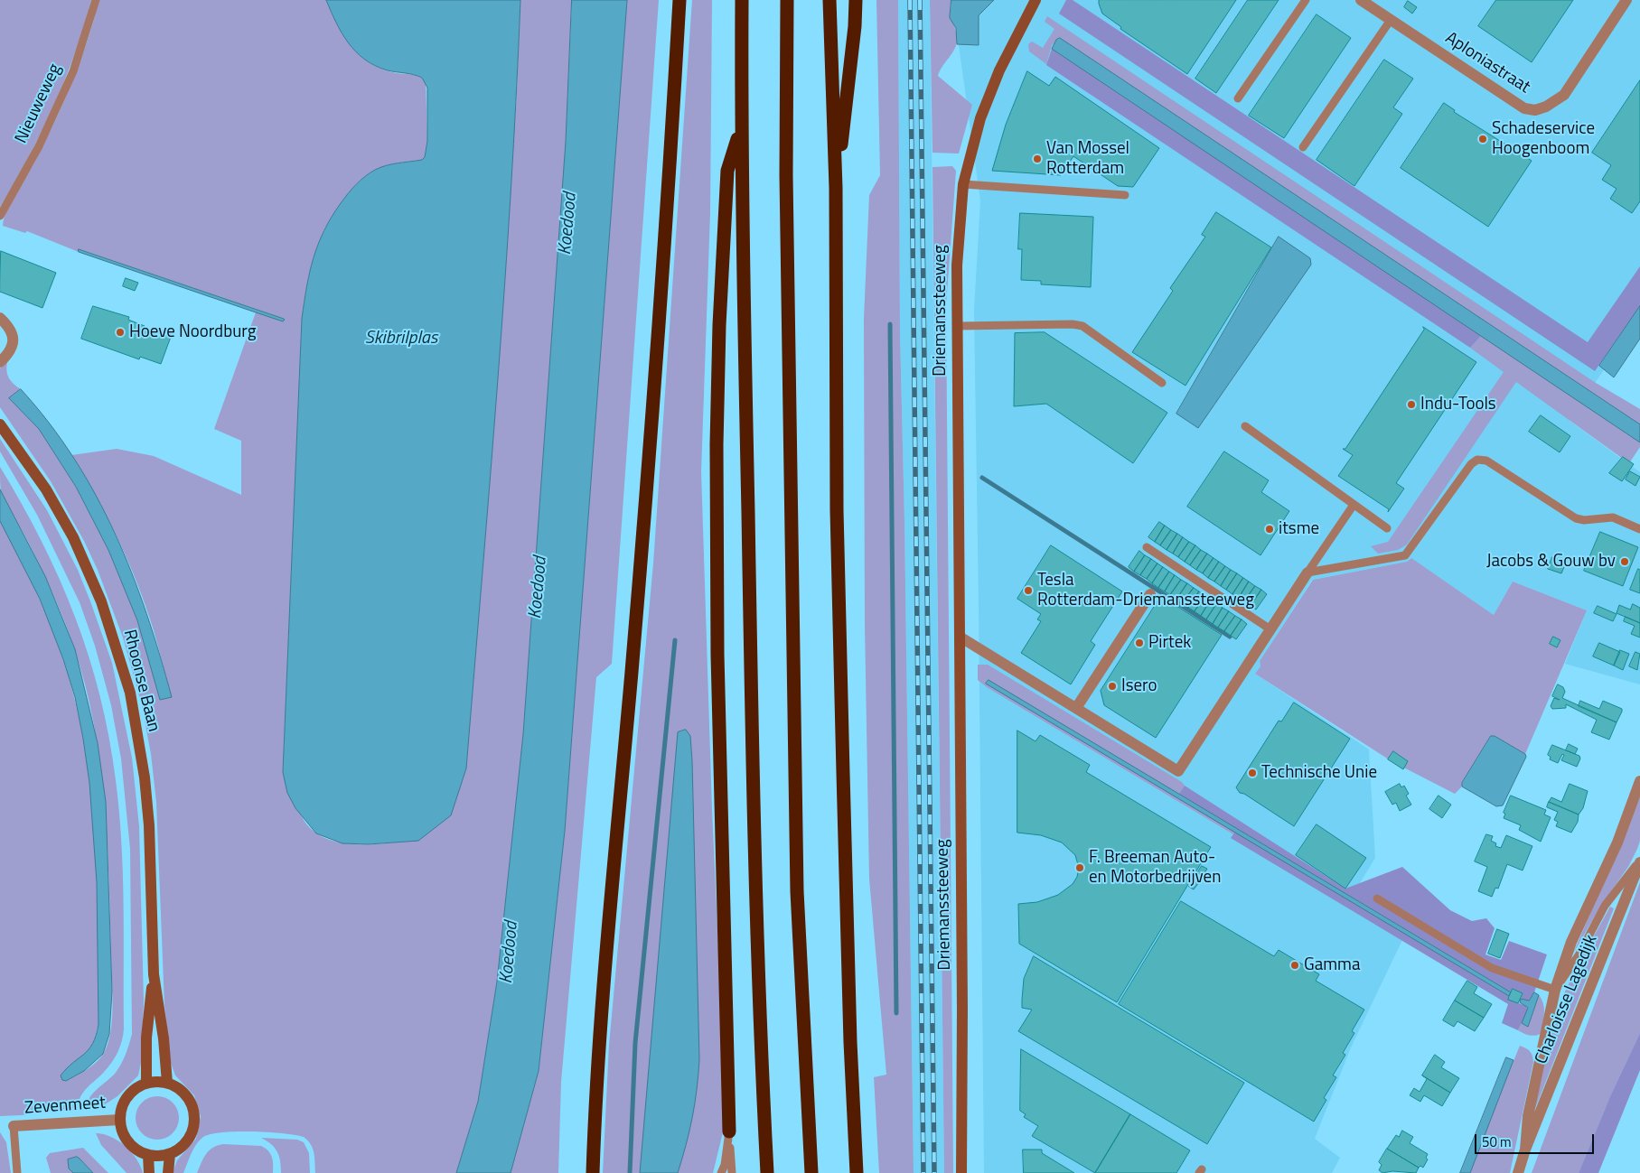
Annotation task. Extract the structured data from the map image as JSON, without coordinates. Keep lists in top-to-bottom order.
{
  "streets": {
    "main road": ["Driemanssteeweg", "Rhoonse Baan"],
    "street": ["Aploniastraat", "Charloisse Lagedijk", "Zevenmeet"],
    "lane": ["Nieuweweg"]
  },
  "crossings": [
    ["Rhoonse Baan", "Zevenmeet"]
  ],
  "water": ["Koedood", "Skibrilplas"],
  "places": [
    "Schadeservice Hoogenboom",
    "Van Mossel Rotterdam",
    "Hoeve Noordburg",
    "Indu-Tools",
    "itsme",
    "Jacobs & Gouw bv",
    "Tesla Rotterdam-Driemanssteeweg",
    "Pirtek",
    "Isero",
    "Technische Unie",
    "F. Breeman Auto- en Motorbedrijven",
    "Gamma"
  ],
  "scale_bar": "50 m"
}
